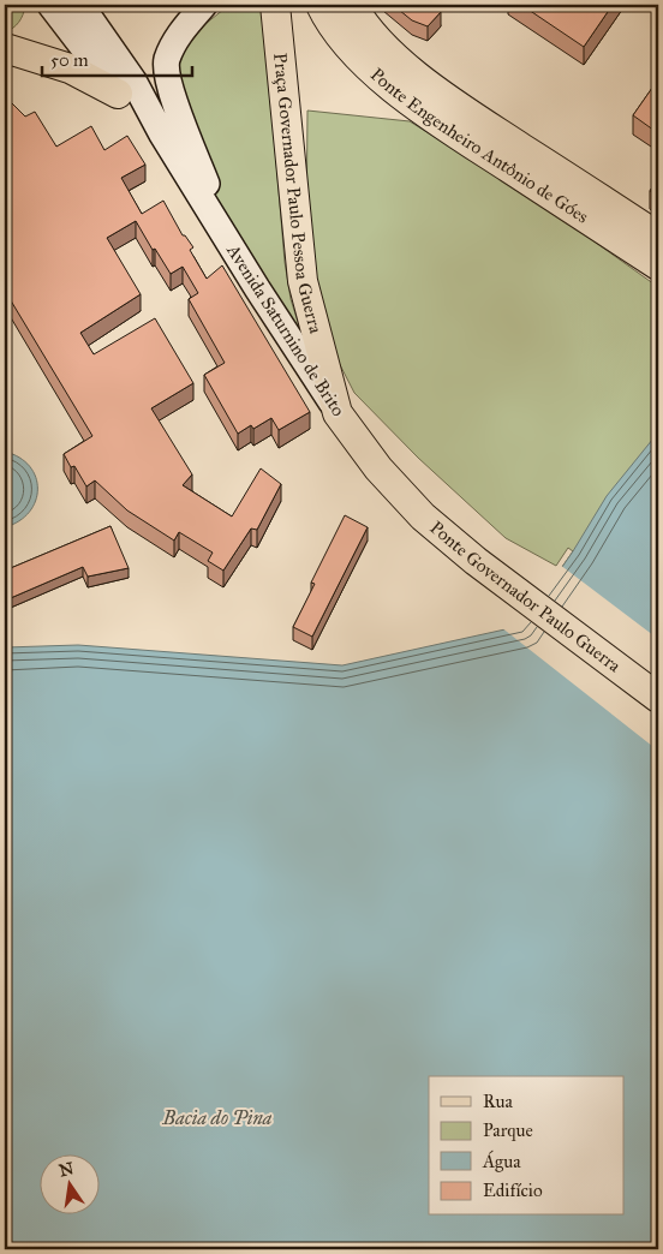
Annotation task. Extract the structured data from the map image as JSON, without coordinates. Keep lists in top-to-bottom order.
{
  "streets": {
    "main road": [
      "Ponte Engenheiro Antônio de Góes",
      "Praça Governador Paulo Pessoa Guerra",
      "Avenida Saturnino de Brito",
      "Ponte Governador Paulo Guerra"
    ]
  },
  "crossings": [
    ["Praça Governador Paulo Pessoa Guerra", "Avenida Saturnino de Brito"],
    ["Avenida Saturnino de Brito", "Ponte Governador Paulo Guerra"]
  ],
  "water": ["Bacia do Pina"],
  "legend": [
    "Rua",
    "Parque",
    "Água",
    "Edifício"
  ],
  "scale_bar": "50 m",
  "north": "top"
}
